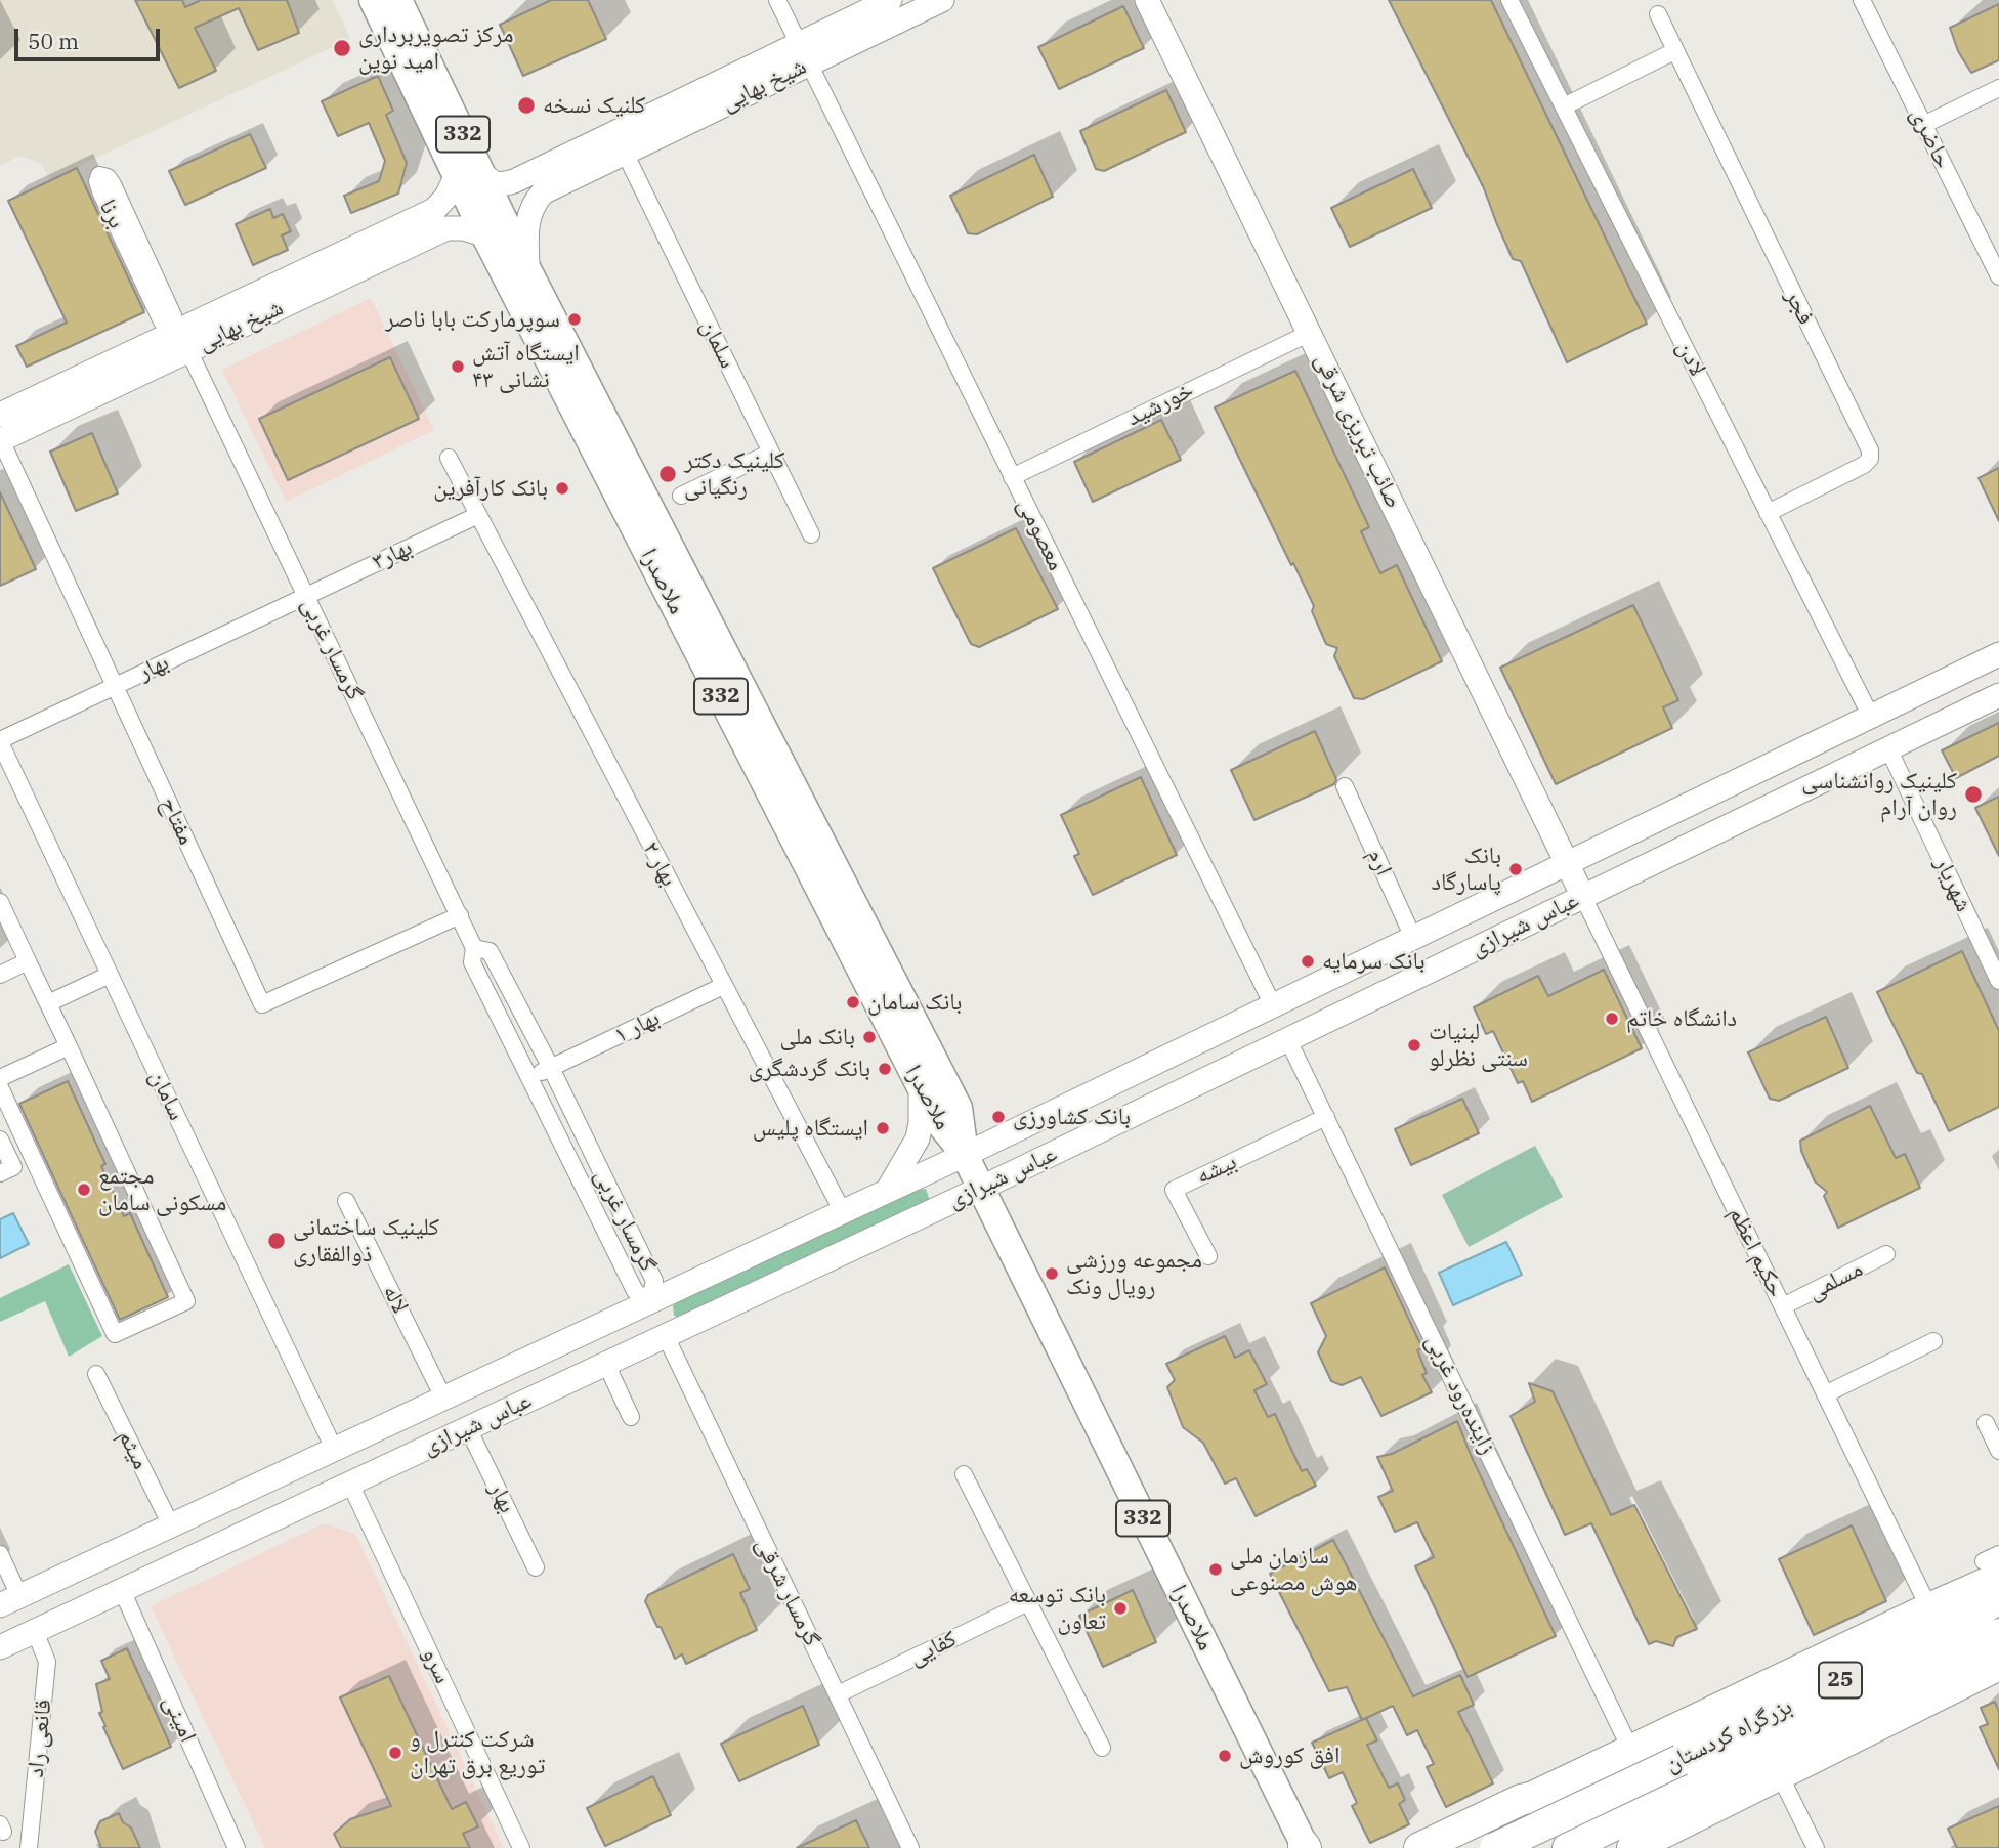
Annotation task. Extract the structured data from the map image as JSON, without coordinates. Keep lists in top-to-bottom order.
{
  "streets": {
    "highway": ["25", "بزرگراه کردستان"],
    "main road": [
      "شیخ بهایی",
      "332",
      "صائب تبریزی شرقی",
      "ملاصدرا",
      "عباس شیرازی"
    ],
    "street": [
      "حاضری",
      "برنا",
      "فجر",
      "سلمان",
      "لادن",
      "خورشید",
      "معصومی",
      "بهار۳",
      "گرمسار غربی",
      "بهار",
      "مفتاح",
      "ارم",
      "بهار ۲",
      "شهریار",
      "بهار ۱",
      "سامان",
      "بیشه",
      "حکیم اعظم",
      "مسلمی",
      "لاله",
      "زاینده‌رود غربی",
      "میثم",
      "گرمسار شرقی",
      "کفایی",
      "سرو",
      "امینی",
      "قانعی‌ راد"
    ]
  },
  "crossings": [
    ["شیخ بهایی", "برنا"],
    ["شیخ بهایی", "سلمان"],
    ["شیخ بهایی", "معصومی"],
    ["شیخ بهایی", "ملاصدرا"],
    ["شیخ بهایی", "گرمسار غربی"],
    ["شیخ بهایی", "مفتاح"],
    ["برنا", "گرمسار غربی"],
    ["فجر", "لادن"],
    ["لادن", "عباس شیرازی"],
    ["خورشید", "صائب تبریزی شرقی"],
    ["خورشید", "معصومی"],
    ["صائب تبریزی شرقی", "عباس شیرازی"],
    ["صائب تبریزی شرقی", "حکیم اعظم"],
    ["معصومی", "عباس شیرازی"],
    ["بهار۳", "گرمسار غربی"],
    ["بهار۳", "بهار"],
    ["بهار۳", "بهار ۲"],
    ["ملاصدرا", "عباس شیرازی"],
    ["گرمسار غربی", "بهار"],
    ["گرمسار غربی", "مفتاح"],
    ["گرمسار غربی", "عباس شیرازی"],
    ["گرمسار غربی", "بهار ۱"],
    ["بهار", "مفتاح"],
    ["بهار", "عباس شیرازی"],
    ["بهار", "سامان"],
    ["ارم", "عباس شیرازی"],
    ["بهار ۲", "عباس شیرازی"],
    ["بهار ۲", "بهار ۱"],
    ["شهریار", "عباس شیرازی"],
    ["عباس شیرازی", "سامان"],
    ["عباس شیرازی", "حکیم اعظم"],
    ["عباس شیرازی", "لاله"],
    ["عباس شیرازی", "زاینده‌رود غربی"],
    ["عباس شیرازی", "میثم"],
    ["عباس شیرازی", "گرمسار شرقی"],
    ["عباس شیرازی", "سرو"],
    ["عباس شیرازی", "امینی"],
    ["عباس شیرازی", "قانعی‌ راد"],
    ["بیشه", "زاینده‌رود غربی"],
    ["حکیم اعظم", "مسلمی"],
    ["گرمسار شرقی", "کفایی"]
  ],
  "places": [
    "مرکز تصویربرداری امید نوین",
    "کلنیک نسخه",
    "سوپرمارکت بابا ناصر",
    "ایستگاه آتش نشانی ۴۳",
    "کلینیک دکتر رنگیانی",
    "بانک کارآفرین",
    "کلینیک روانشناسی روان آرام",
    "بانک پاسارگاد",
    "بانک سرمایه",
    "بانک سامان",
    "دانشگاه خاتم",
    "بانک ملی",
    "لبنیات سنتی نظرلو",
    "بانک گردشگری",
    "بانک کشاورزی",
    "ایستگاه پلیس",
    "مجتمع مسکونی سامان",
    "کلینیک ساختمانی ذوالفقاری",
    "مجموعه ورزشی رویال ونک",
    "سازمان ملی هوش مصنوعی",
    "بانک توسعه تعاون",
    "شرکت کنترل و توریع برق تهران",
    "افق کوروش"
  ],
  "scale_bar": "50 m"
}
